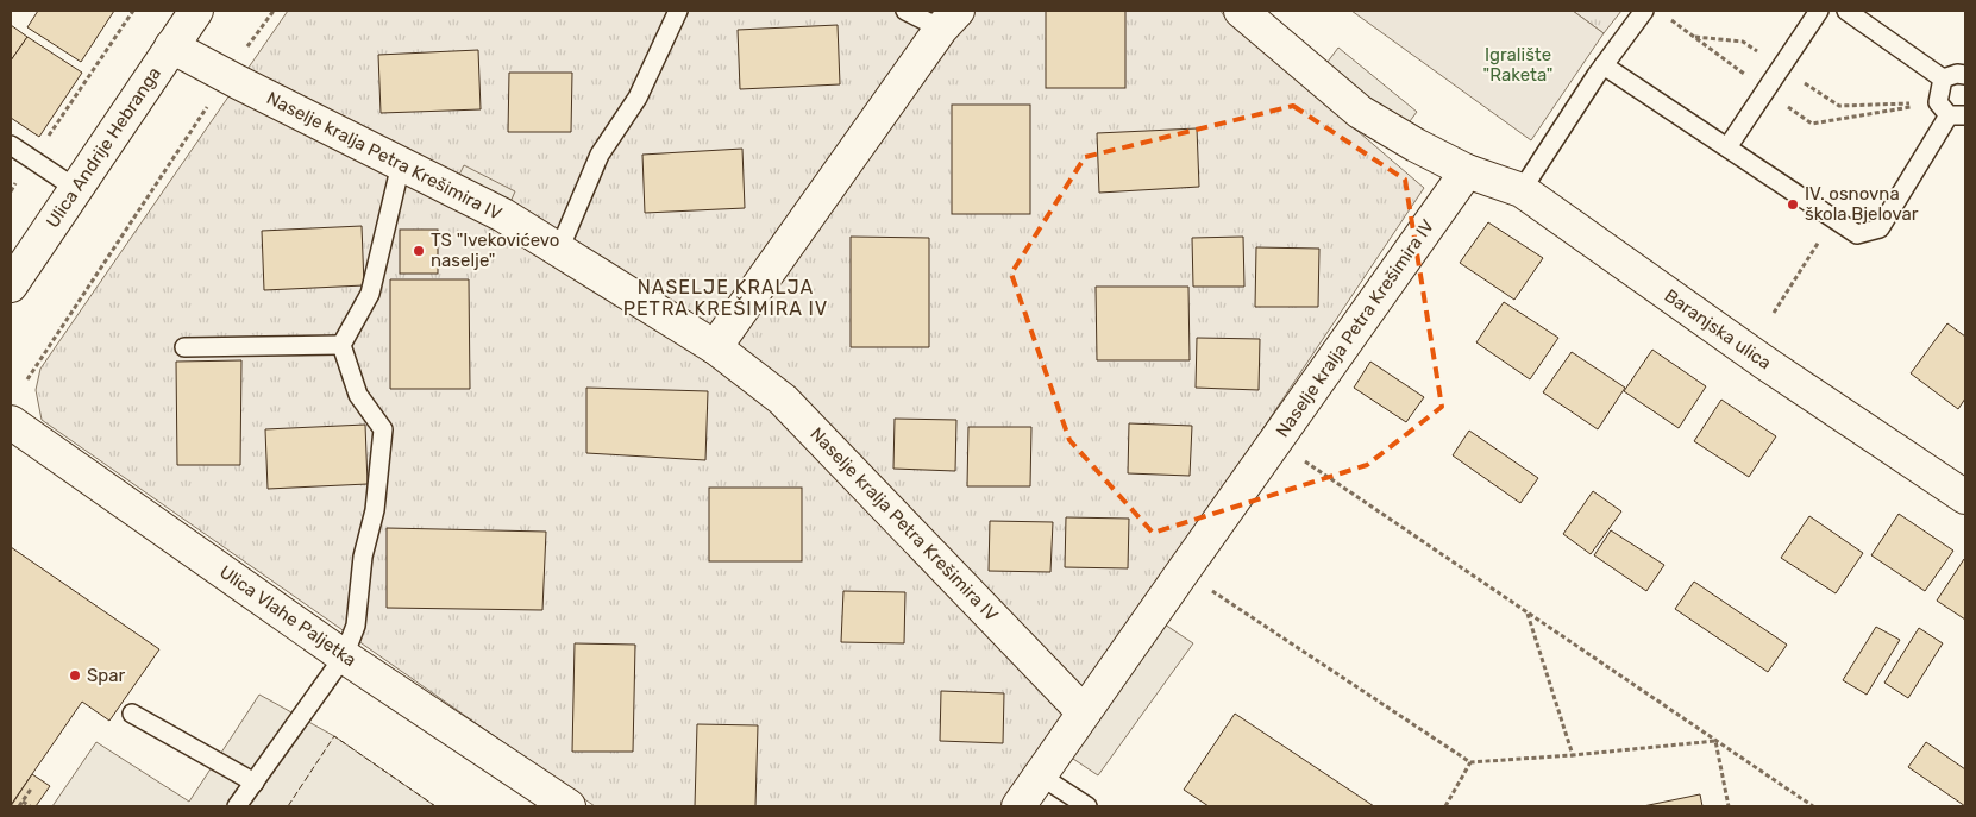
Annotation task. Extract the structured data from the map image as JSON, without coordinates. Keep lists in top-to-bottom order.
{
  "streets": {
    "street": [
      "Ulica Andrije Hebranga",
      "Naselje kralja Petra Krešimira IV",
      "Baranjska ulica",
      "Ulica Vlahe Paljetka"
    ]
  },
  "crossings": [
    ["Ulica Andrije Hebranga", "Naselje kralja Petra Krešimira IV"],
    ["Naselje kralja Petra Krešimira IV", "Baranjska ulica"]
  ],
  "districts": ["NASELJE KRALJA PETRA KREŠIMIRA IV"],
  "parks": ["Igralište \"Raketa\""],
  "places": ["IV. osnovna škola Bjelovar", "TS \"Ivekovićevo naselje\"", "Spar"]
}
